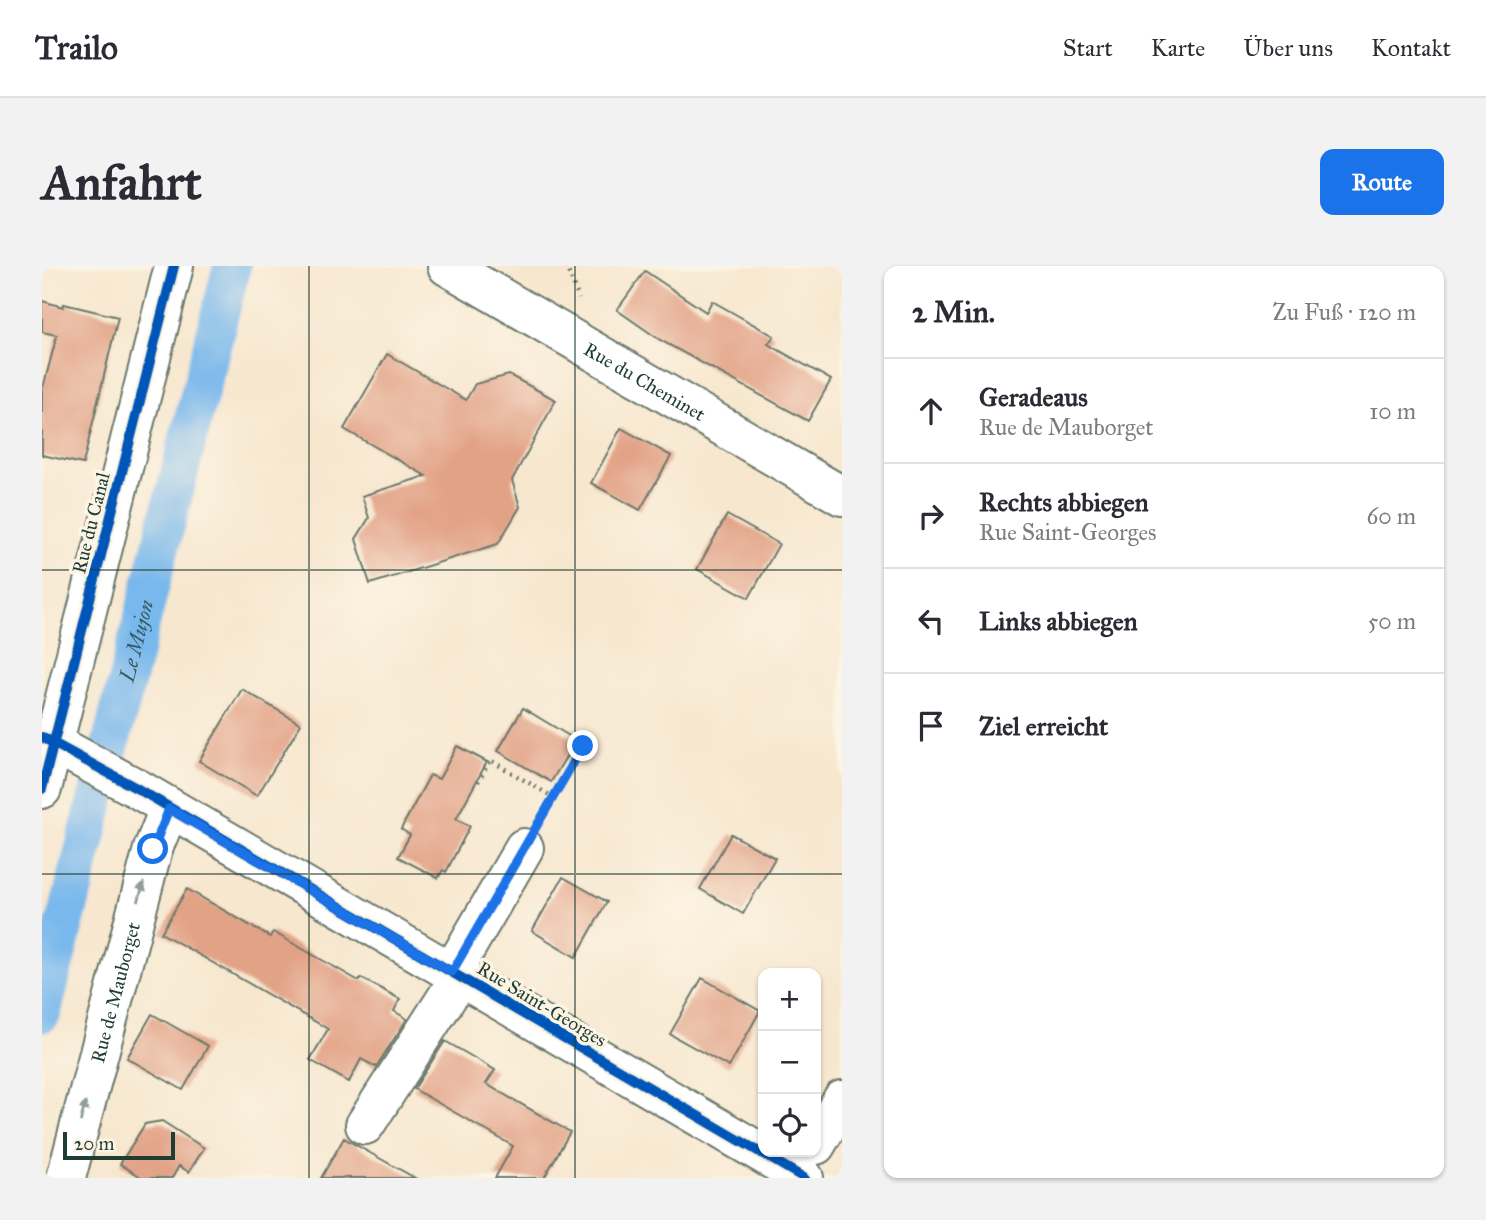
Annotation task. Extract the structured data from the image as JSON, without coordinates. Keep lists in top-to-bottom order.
{
  "streets": {
    "street": [
      "Rue du Cheminet",
      "Rue du Canal",
      "Rue de Mauborget",
      "Rue Saint-Georges"
    ]
  },
  "crossings": [
    ["Rue du Canal", "Rue Saint-Georges"],
    ["Rue de Mauborget", "Rue Saint-Georges"]
  ],
  "water": ["Le Mujon"],
  "scale_bar": "20 m",
  "page": {
    "header": "Trailo",
    "nav": [
      "Start",
      "Karte",
      "Über uns",
      "Kontakt"
    ],
    "buttons": "Route",
    "title": "Anfahrt",
    "heading": ["2 Min.", "Zu Fuß · 120 m"],
    "list": [
      ["Geradeaus", "Rue de Mauborget", "10 m"],
      ["Rechts abbiegen", "Rue Saint-Georges", "60 m"],
      ["Links abbiegen", "50 m"],
      "Ziel erreicht"
    ],
    "map_buttons": ["+", "−"],
    "scale": "20 m"
  }
}
